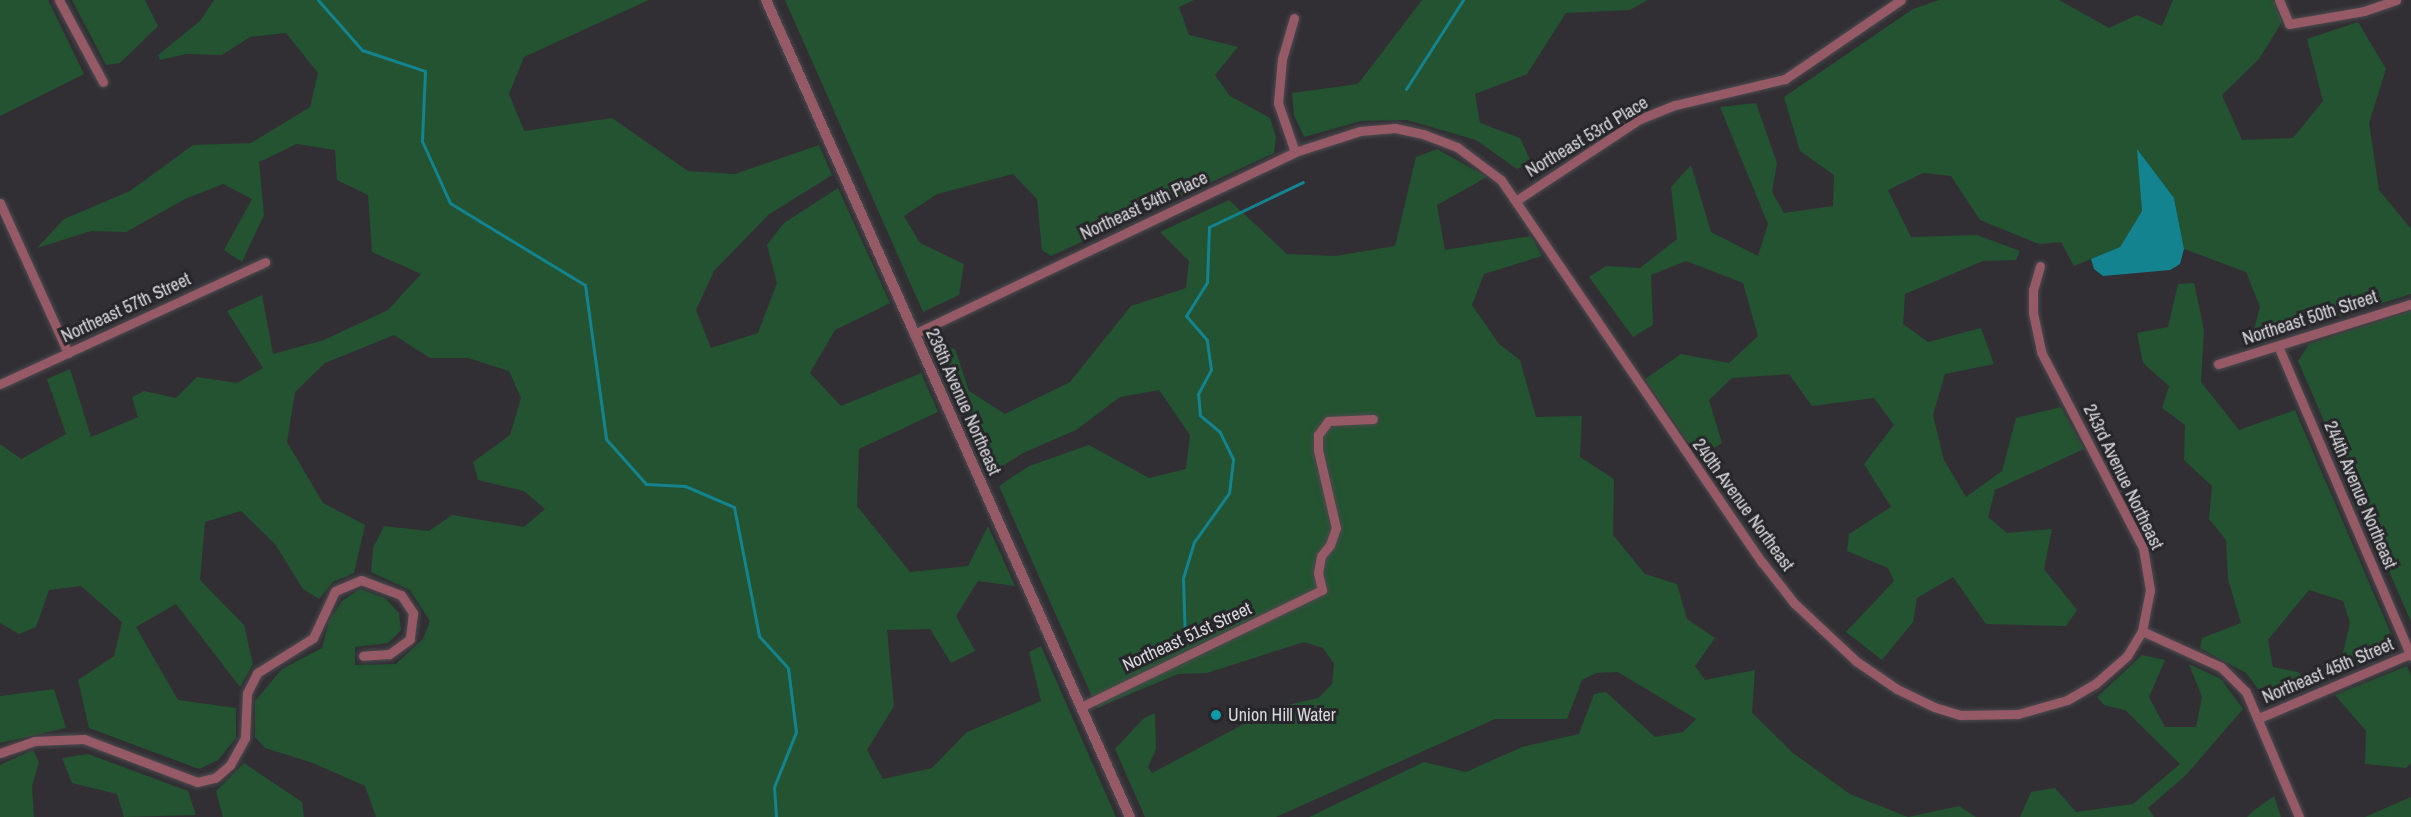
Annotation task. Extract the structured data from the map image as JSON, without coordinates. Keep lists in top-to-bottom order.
{
  "streets": {
    "street": [
      "Northeast 53rd Place",
      "Northeast 54th Place",
      "Northeast 57th Street",
      "Northeast 50th Street",
      "236th Avenue Northeast",
      "243rd Avenue Northeast",
      "244th Avenue Northeast",
      "240th Avenue Northeast",
      "Northeast 51st Street",
      "Northeast 45th Street"
    ]
  },
  "crossings": [
    ["Northeast 53rd Place", "240th Avenue Northeast"],
    ["Northeast 54th Place", "236th Avenue Northeast"],
    ["Northeast 54th Place", "240th Avenue Northeast"],
    ["Northeast 50th Street", "244th Avenue Northeast"],
    ["236th Avenue Northeast", "Northeast 51st Street"],
    ["243rd Avenue Northeast", "240th Avenue Northeast"],
    ["244th Avenue Northeast", "Northeast 45th Street"]
  ],
  "places": ["Union Hill Water"]
}
